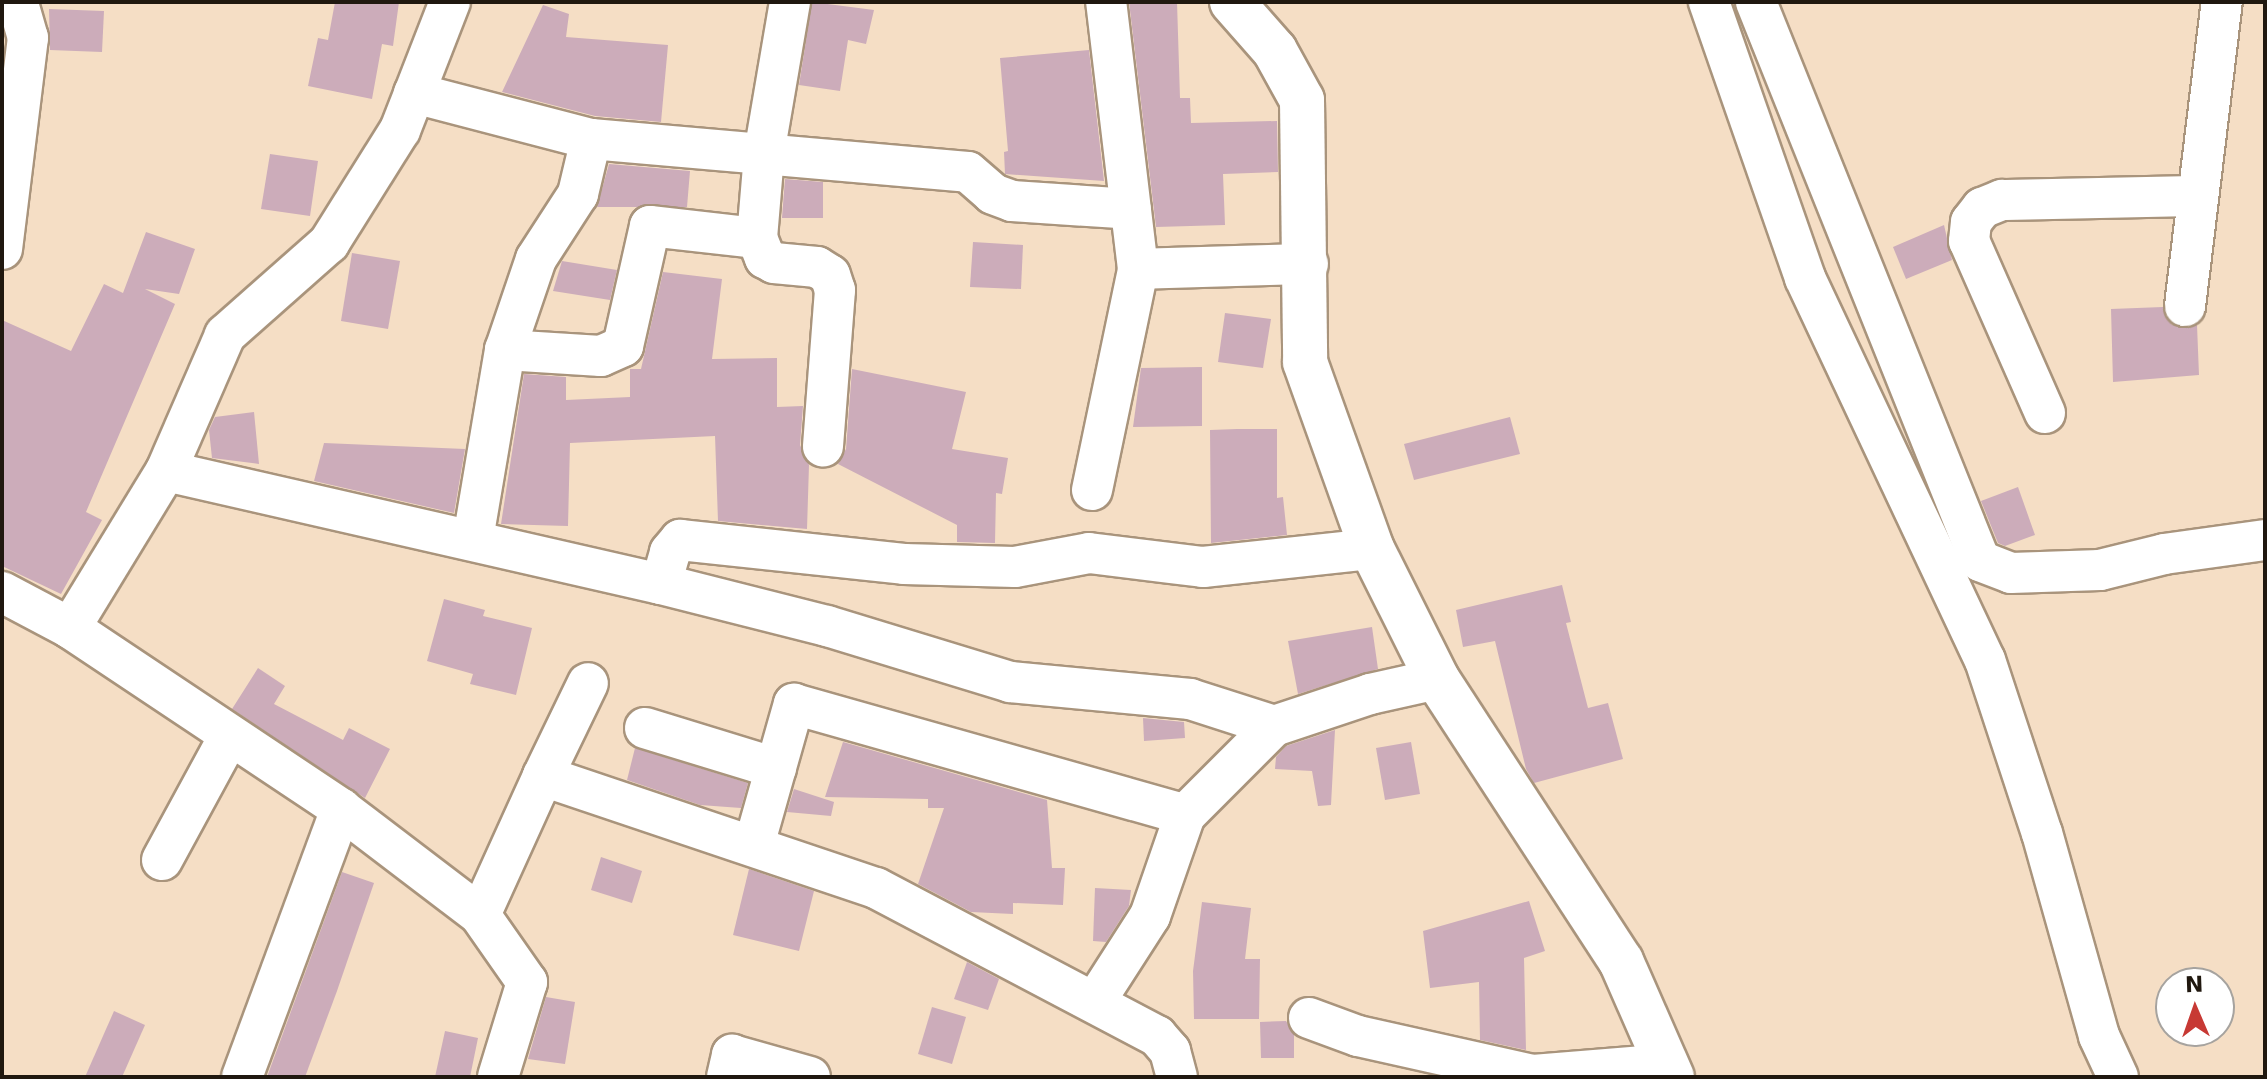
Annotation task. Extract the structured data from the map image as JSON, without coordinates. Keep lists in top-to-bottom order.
{
  "north": "top"
}
